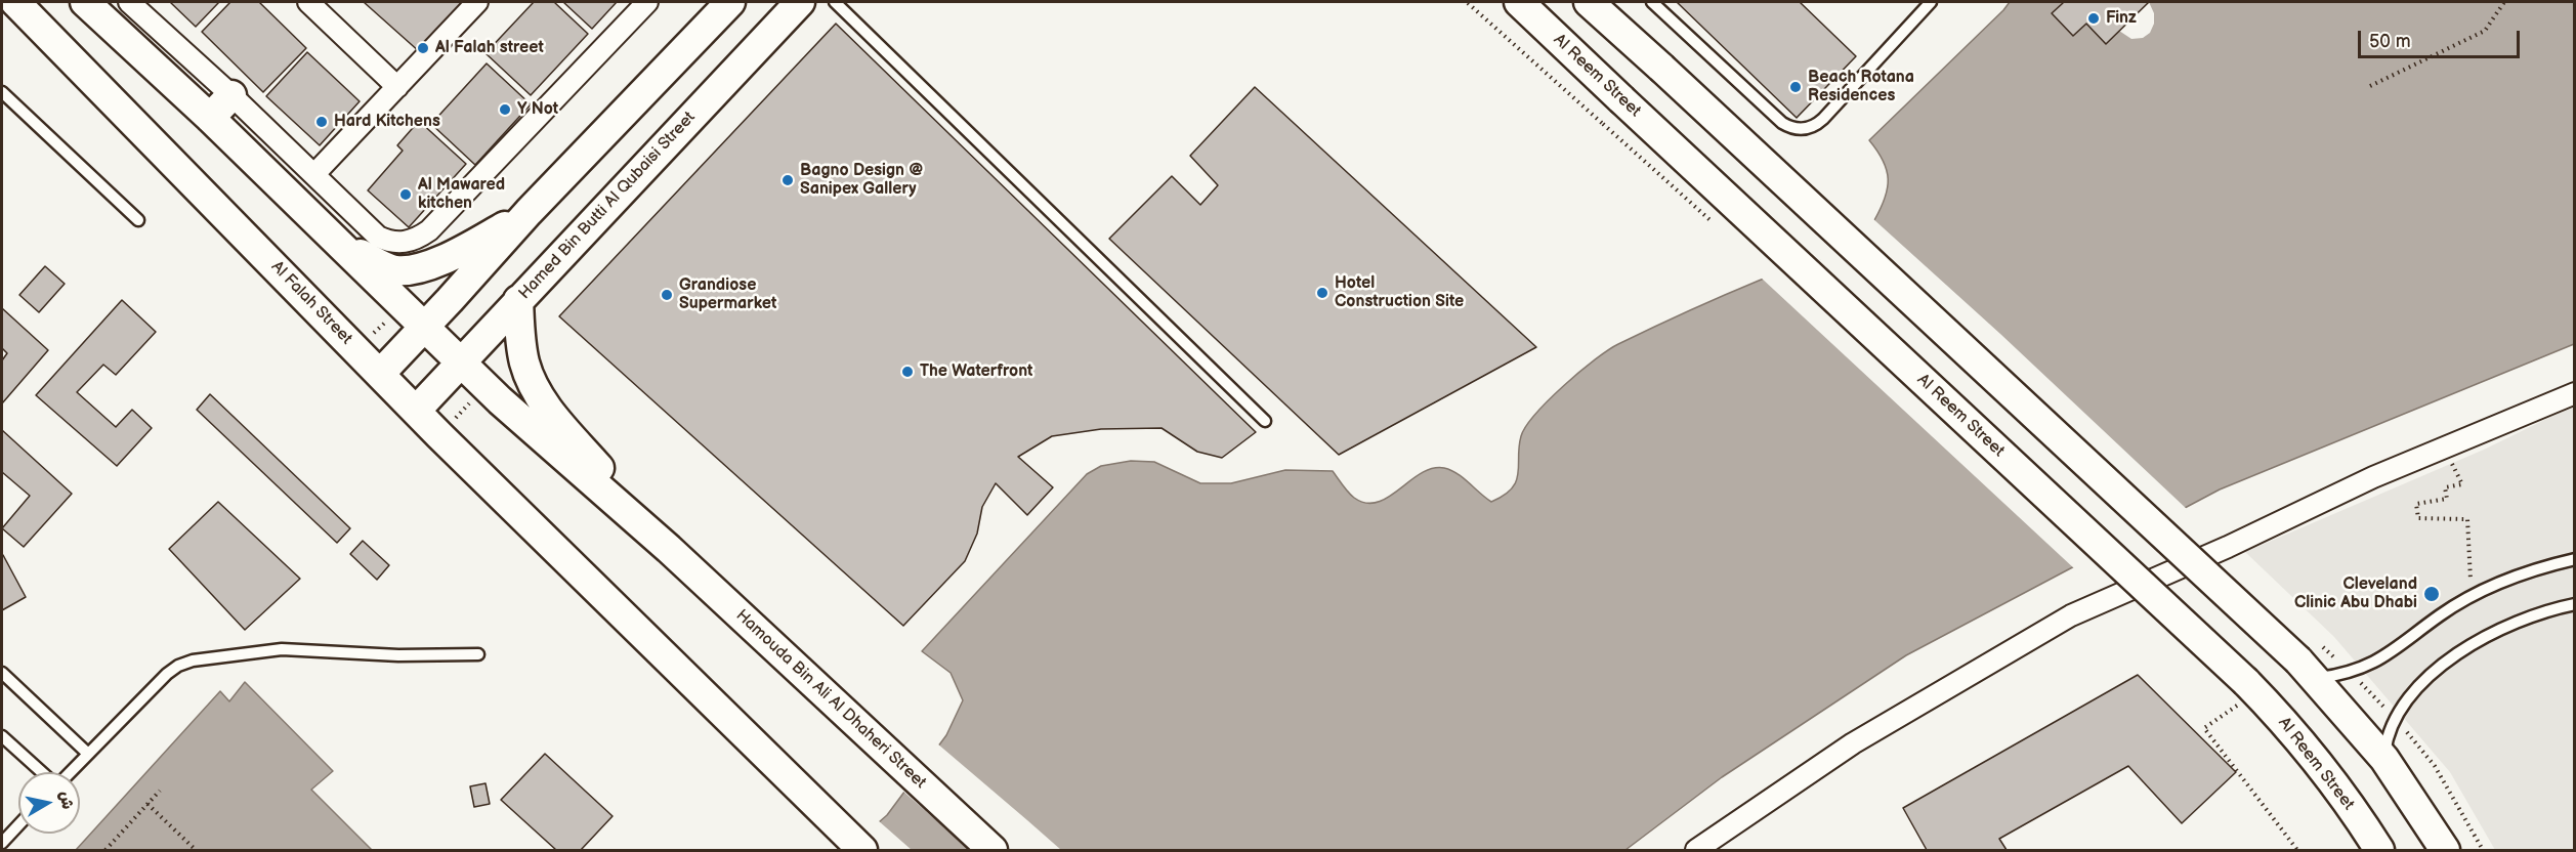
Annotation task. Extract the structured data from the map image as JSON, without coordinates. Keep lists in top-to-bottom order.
{
  "streets": {
    "main road": [
      "Al Reem Street",
      "Hamed Bin Butti Al Qubaisi Street",
      "Al Falah Street",
      "Hamouda Bin Ali Al Dhaheri Street"
    ]
  },
  "crossings": [
    ["Hamed Bin Butti Al Qubaisi Street", "Al Falah Street"]
  ],
  "places": [
    "Finz",
    "Al Falah street",
    "Beach Rotana Residences",
    "Y Not",
    "Hard Kitchens",
    "Bagno Design @ Sanipex Gallery",
    "Al Mawared kitchen",
    "Hotel Construction Site",
    "Grandiose Supermarket",
    "The Waterfront",
    "Cleveland Clinic Abu Dhabi"
  ],
  "scale_bar": "50 m",
  "north": "right"
}
